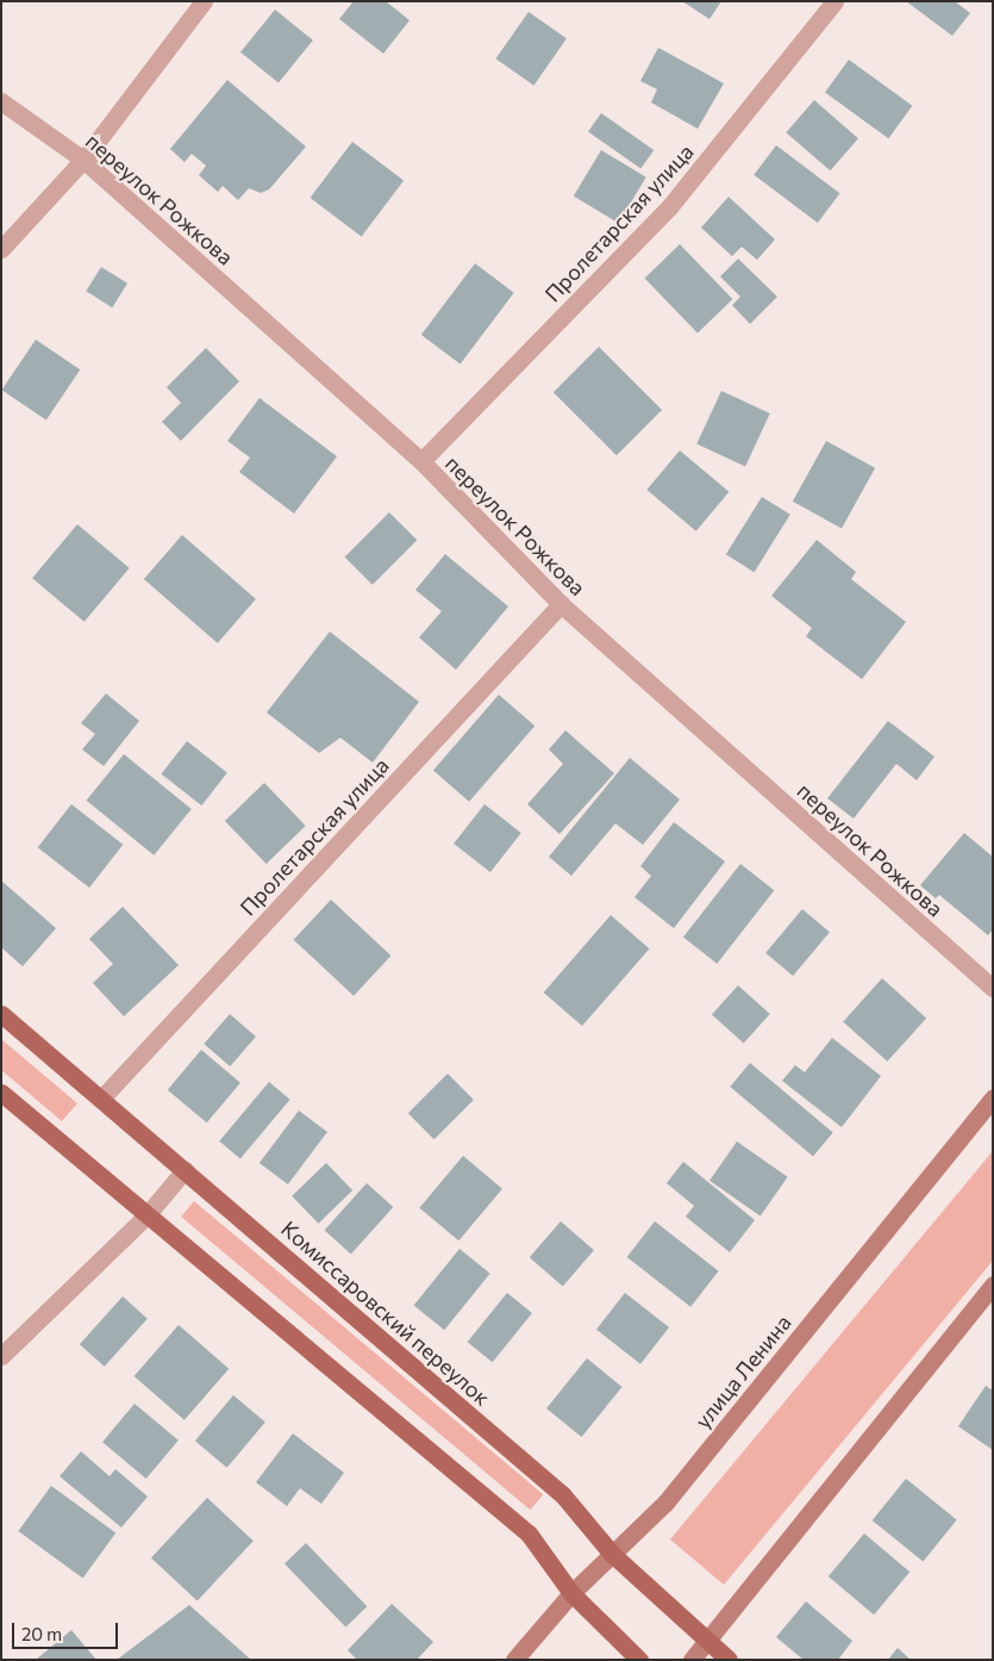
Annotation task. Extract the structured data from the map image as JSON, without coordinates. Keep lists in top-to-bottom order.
{
  "streets": {
    "main road": ["Комиссаровский переулок", "улица Ленина"],
    "street": ["переулок Рожкова", "Пролетарская улица"]
  },
  "crossings": [
    ["переулок Рожкова", "Пролетарская улица"],
    ["Пролетарская улица", "Комиссаровский переулок"],
    ["Комиссаровский переулок", "улица Ленина"]
  ],
  "scale_bar": "20 m"
}
